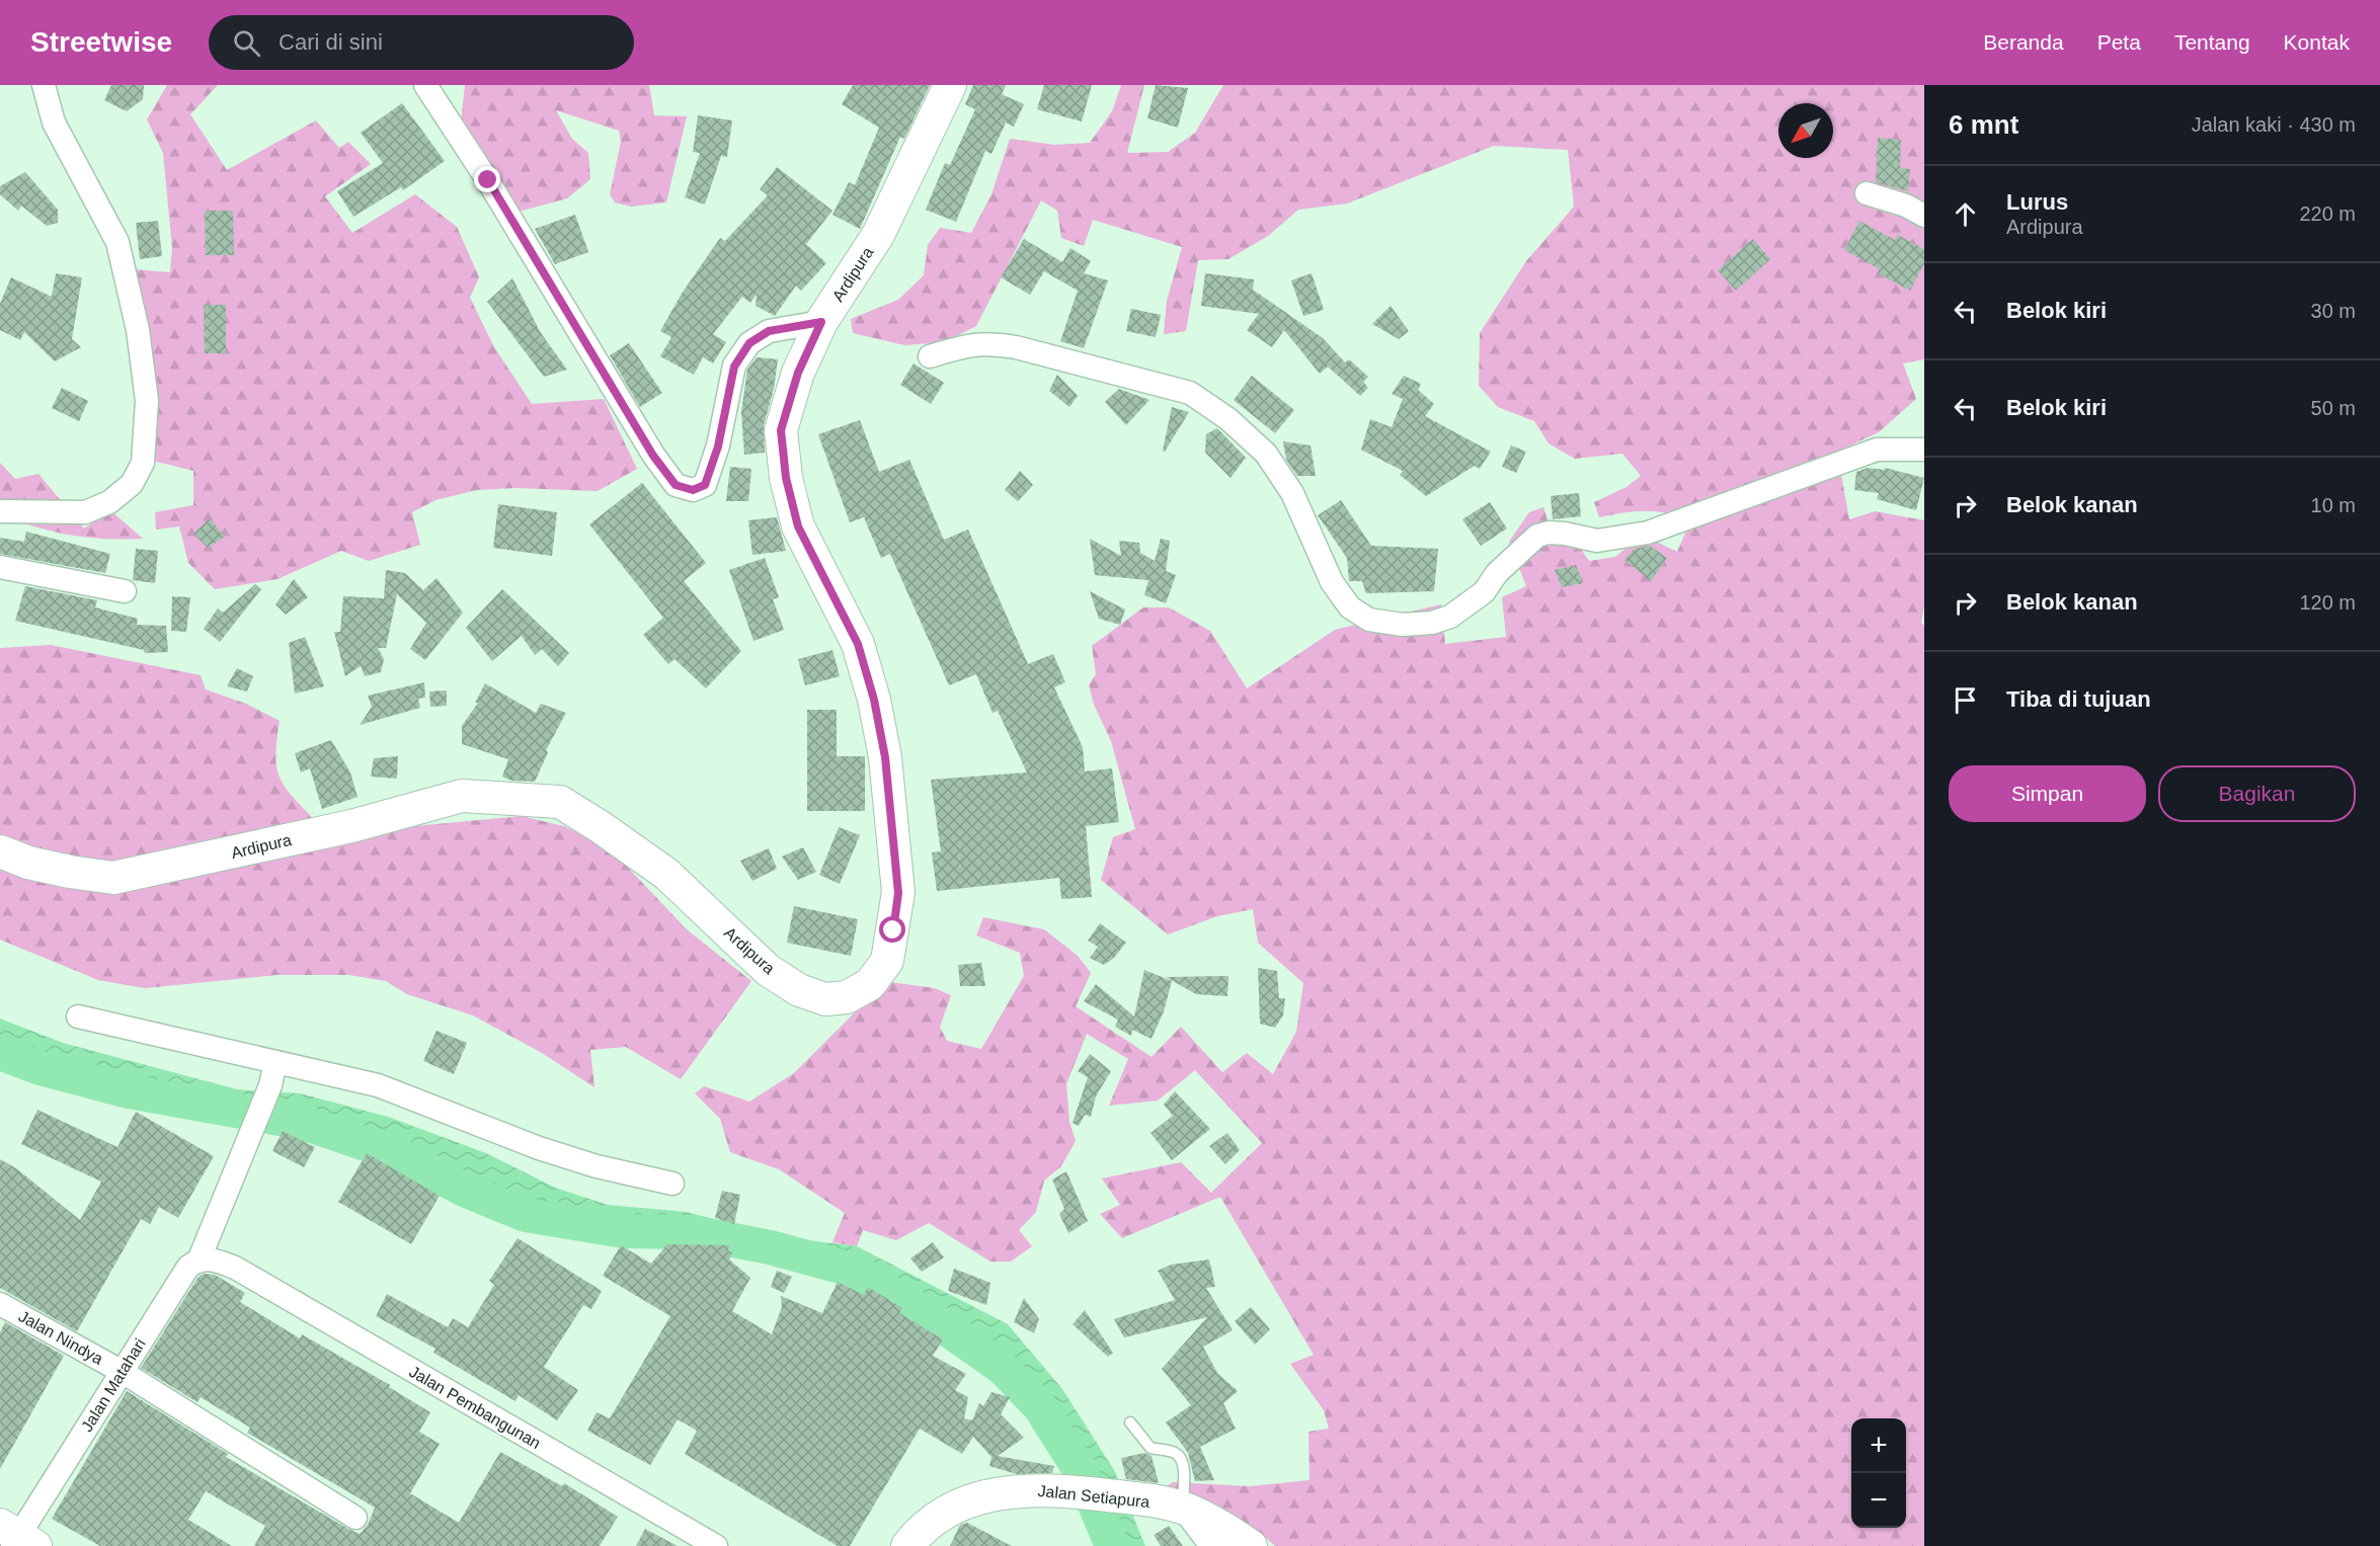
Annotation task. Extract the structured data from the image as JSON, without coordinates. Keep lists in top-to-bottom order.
{
  "streets": {
    "street": [
      "Ardipura",
      "Jalan Nindya",
      "Jalan Matahari",
      "Jalan Pembangunan",
      "Jalan Setiapura"
    ]
  },
  "crossings": [
    ["Jalan Nindya", "Jalan Matahari"],
    ["Jalan Matahari", "Jalan Pembangunan"]
  ],
  "north": "bottom left",
  "page": {
    "header": "Streetwise",
    "search": "Cari di sini",
    "nav": [
      "Beranda",
      "Peta",
      "Tentang",
      "Kontak"
    ],
    "heading": ["6 mnt", "Jalan kaki · 430 m"],
    "list": [
      ["Lurus", "Ardipura", "220 m"],
      ["Belok kiri", "30 m"],
      ["Belok kiri", "50 m"],
      ["Belok kanan", "10 m"],
      ["Belok kanan", "120 m"],
      "Tiba di tujuan"
    ],
    "buttons": ["Simpan", "Bagikan"],
    "map_buttons": ["+", "−"]
  }
}
